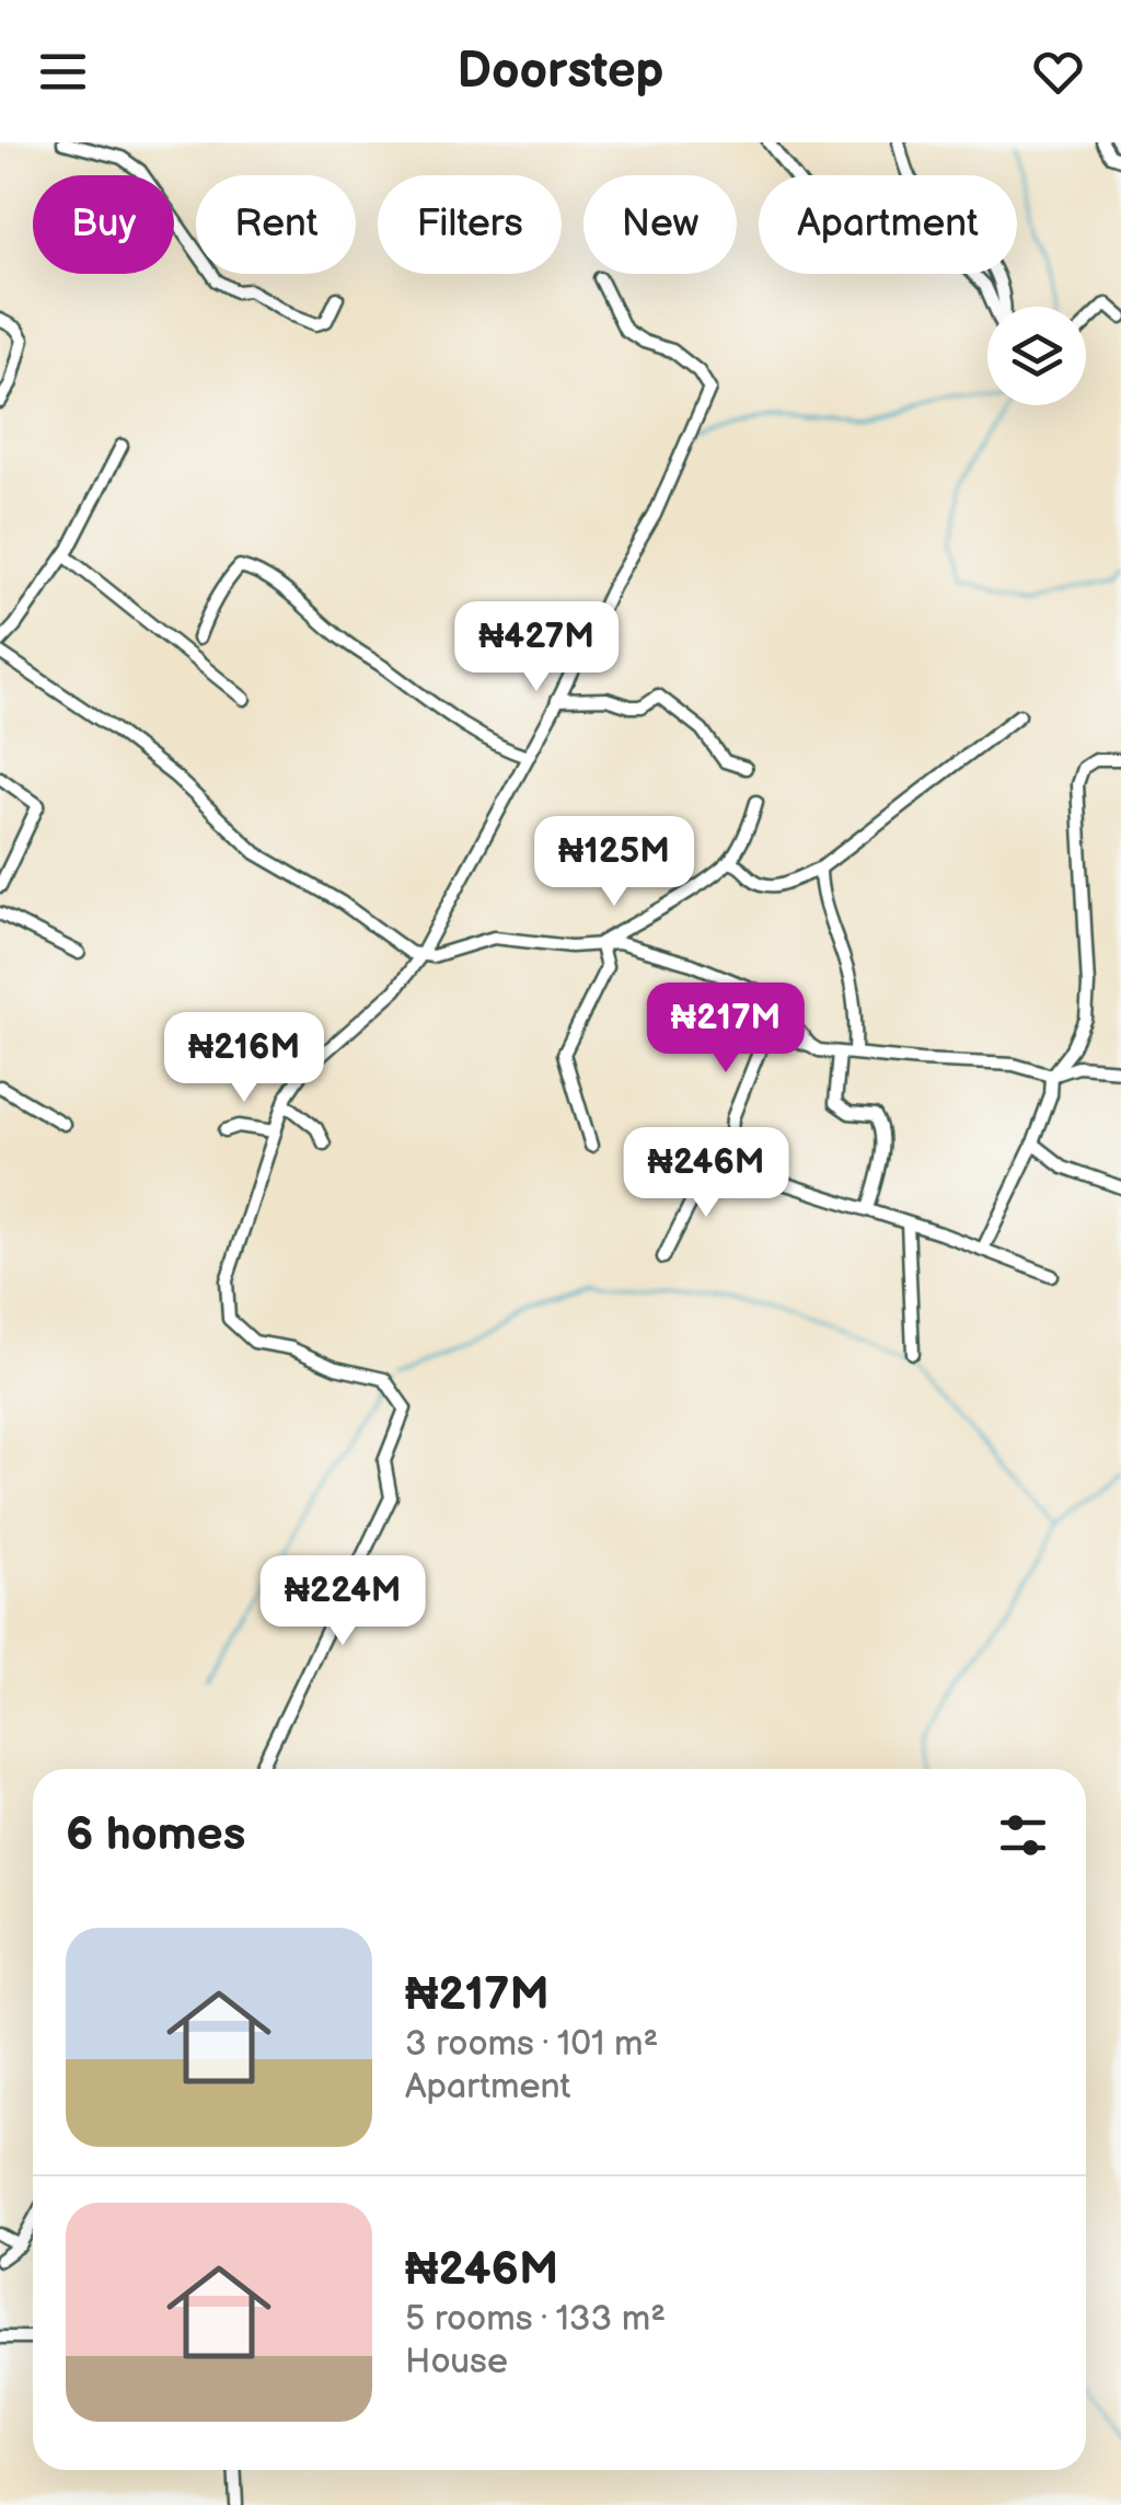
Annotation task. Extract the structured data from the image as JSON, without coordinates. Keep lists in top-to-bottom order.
{
  "page": {
    "header": "Doorstep",
    "chip": [
      "Buy",
      "Rent",
      "Filters",
      "New",
      "Apartment"
    ],
    "price": [
      "₦427M",
      "₦125M",
      "₦217M",
      "₦216M",
      "₦246M",
      "₦224M"
    ],
    "heading": "6 homes",
    "list": [
      {
        "name": "₦217M",
        "note": "3 rooms · 101 m² · Apartment"
      },
      {
        "name": "₦246M",
        "note": "5 rooms · 133 m² · House"
      }
    ]
  }
}
